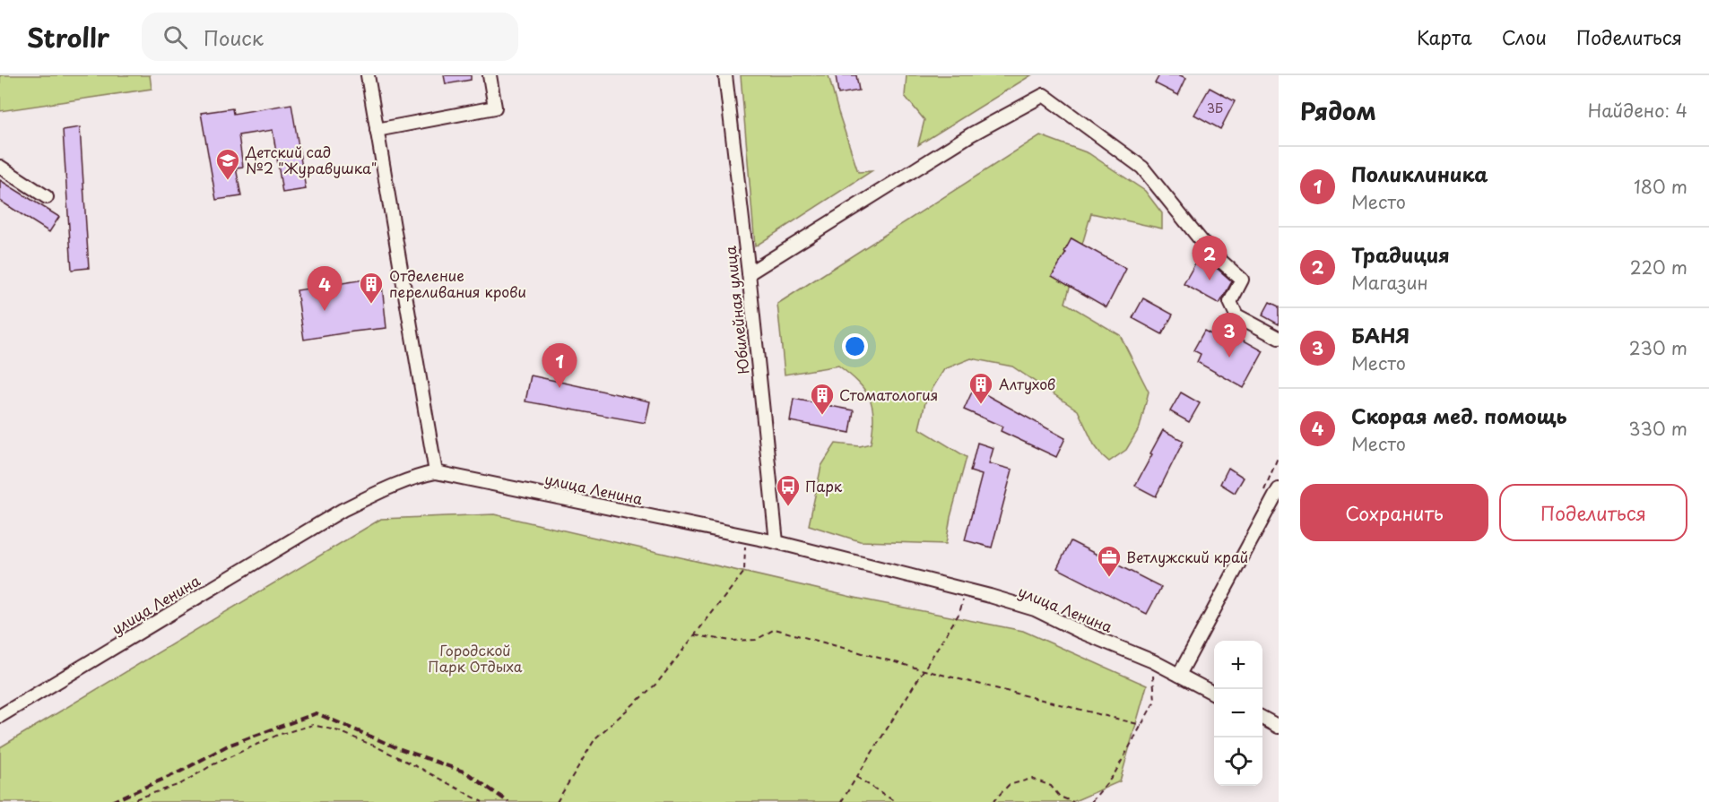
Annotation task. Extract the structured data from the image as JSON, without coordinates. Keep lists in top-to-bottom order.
{
  "streets": {
    "street": ["Юбилейная улица", "улица Ленина"]
  },
  "crossings": [
    ["Юбилейная улица", "улица Ленина"]
  ],
  "parks": ["Городской Парк Отдыха"],
  "places": {
    "school or university": ["Детский сад №2 \"Журавушка\""],
    "building": ["Отделение переливания крови", "Алтухов", "Стоматология"],
    "bus stop": ["Парк"],
    "office": ["Ветлужский край"]
  },
  "house_numbers": ["3Б"],
  "page": {
    "header": "Strollr",
    "search": "Поиск",
    "nav": ["Карта", "Слои", "Поделиться"],
    "heading": ["Рядом", "Найдено: 4"],
    "list": [
      {
        "mark": "1",
        "name": "Поликлиника",
        "note": "Место",
        "value": "180 m"
      },
      {
        "mark": "2",
        "name": "Традиция",
        "note": "Магазин",
        "value": "220 m"
      },
      {
        "mark": "3",
        "name": "БАНЯ",
        "note": "Место",
        "value": "230 m"
      },
      {
        "mark": "4",
        "name": "Скорая мед. помощь",
        "note": "Место",
        "value": "330 m"
      }
    ],
    "pins": [
      "2",
      "4",
      "3",
      "1"
    ],
    "buttons": ["Сохранить", "Поделиться"],
    "map_buttons": ["+", "−"]
  }
}
